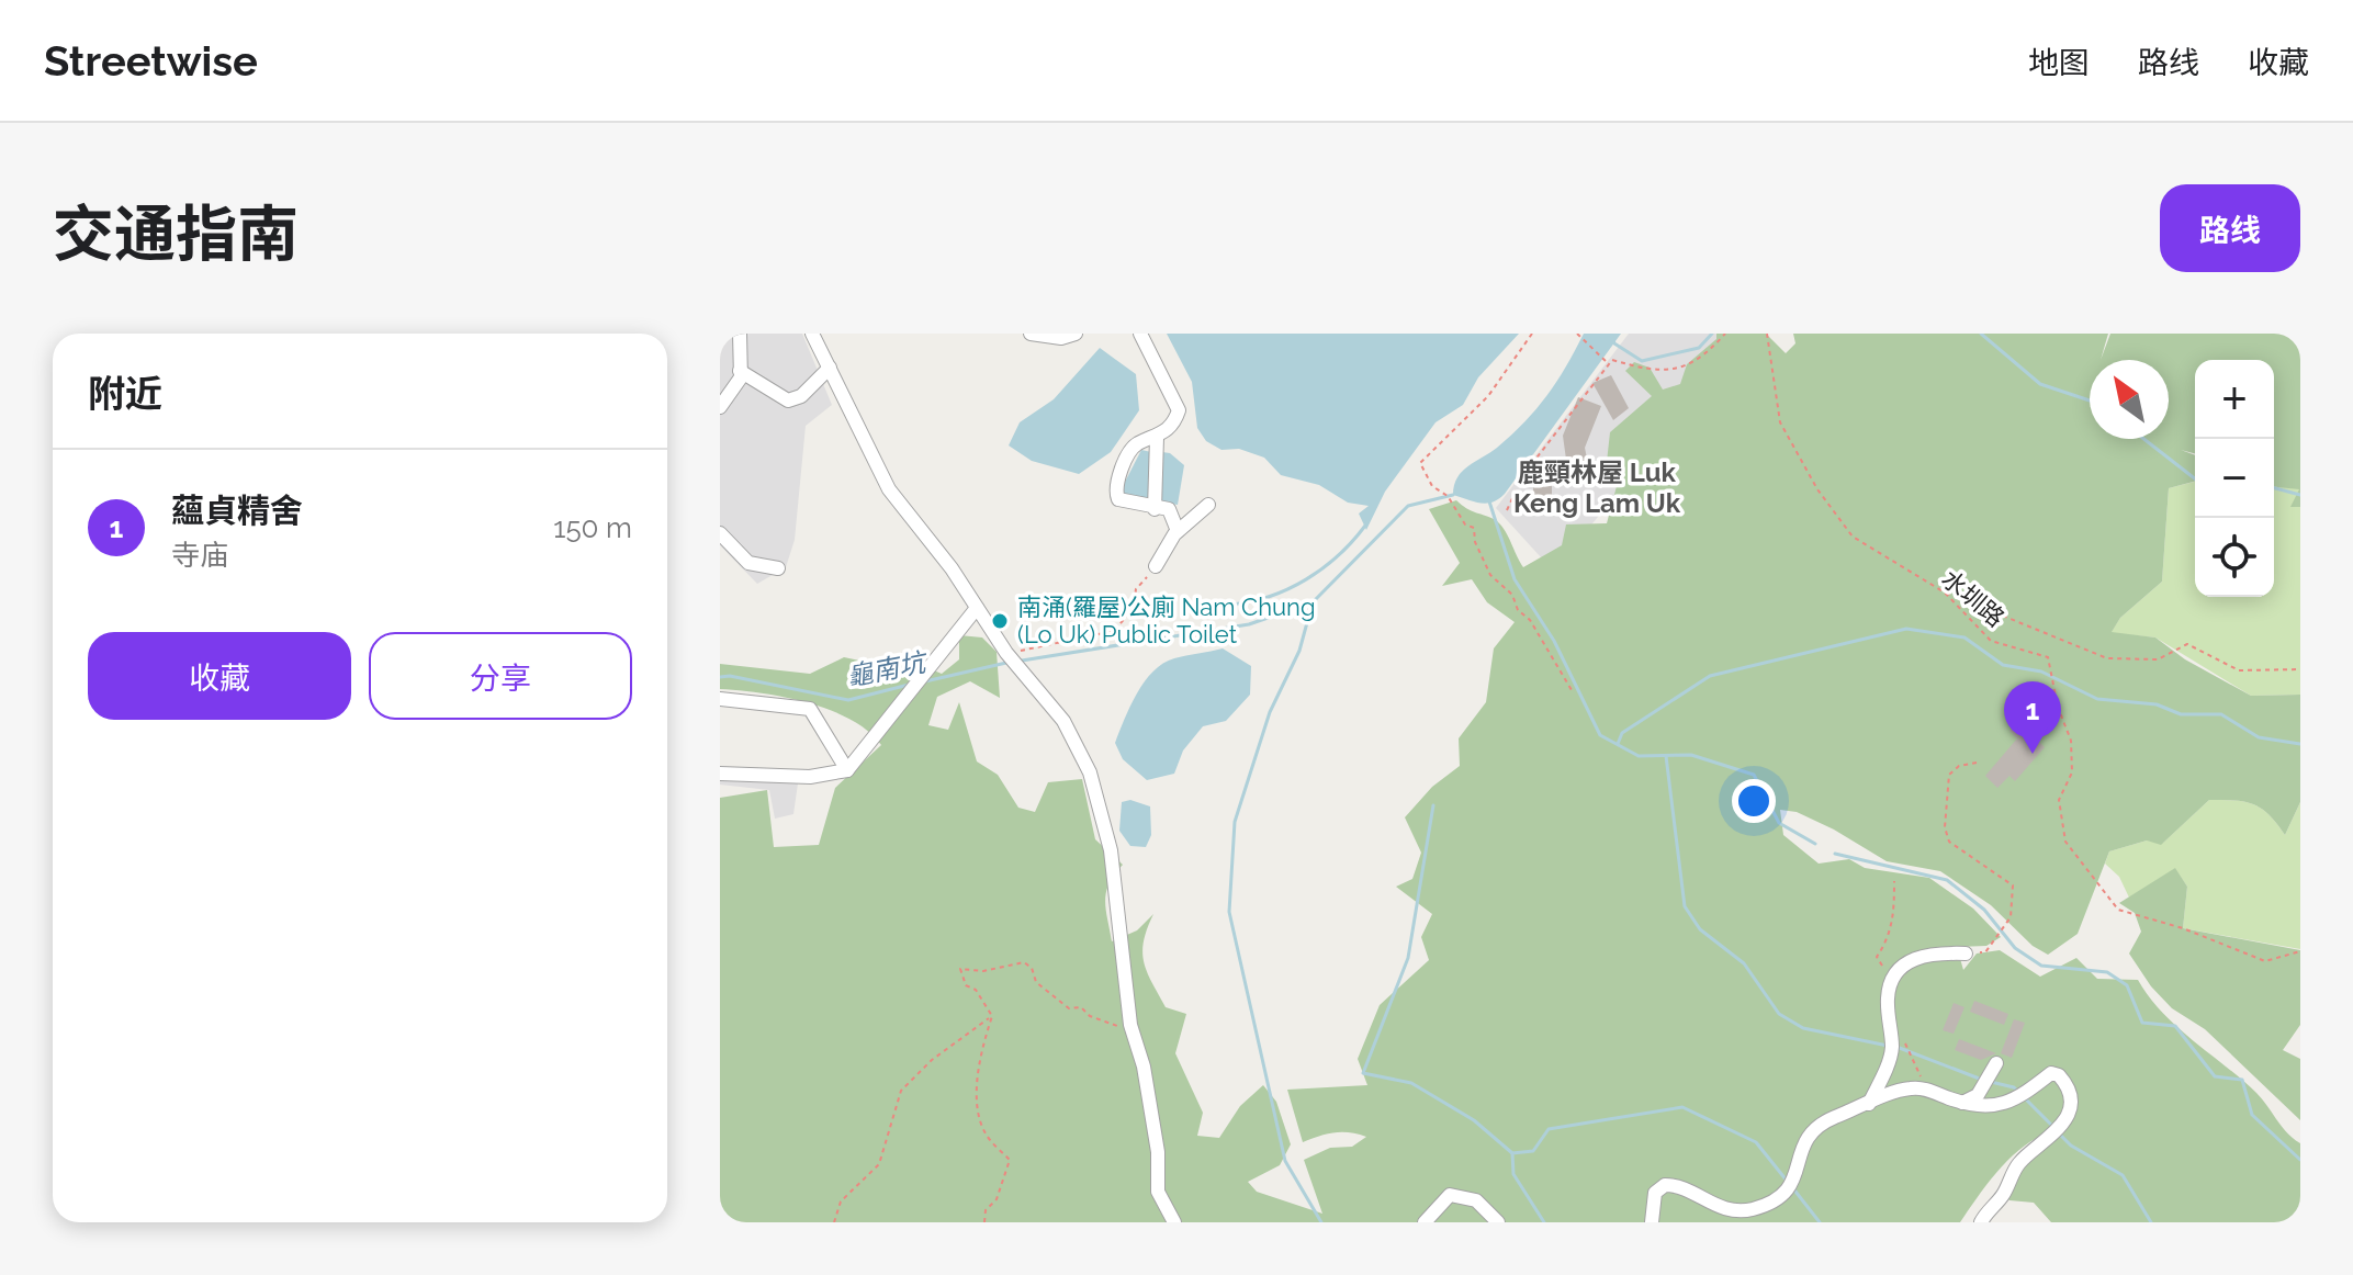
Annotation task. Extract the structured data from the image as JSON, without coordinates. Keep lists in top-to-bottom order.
{
  "streets": {
    "path": ["水圳路"]
  },
  "districts": ["鹿頸林屋 Luk Keng Lam Uk"],
  "water": ["龜南坑"],
  "places": ["南涌(羅屋)公廁 Nam Chung (Lo Uk) Public Toilet"],
  "north": "top left",
  "page": {
    "header": "Streetwise",
    "nav": ["地图", "路线", "收藏"],
    "title": "交通指南",
    "buttons": [
      "路线",
      ["收藏", "分享"]
    ],
    "heading": "附近",
    "map_buttons": ["+", "−"],
    "list": [
      {
        "mark": "1",
        "name": "蘊貞精舍",
        "note": "寺庙",
        "value": "150 m"
      }
    ],
    "pins": "1"
  }
}
